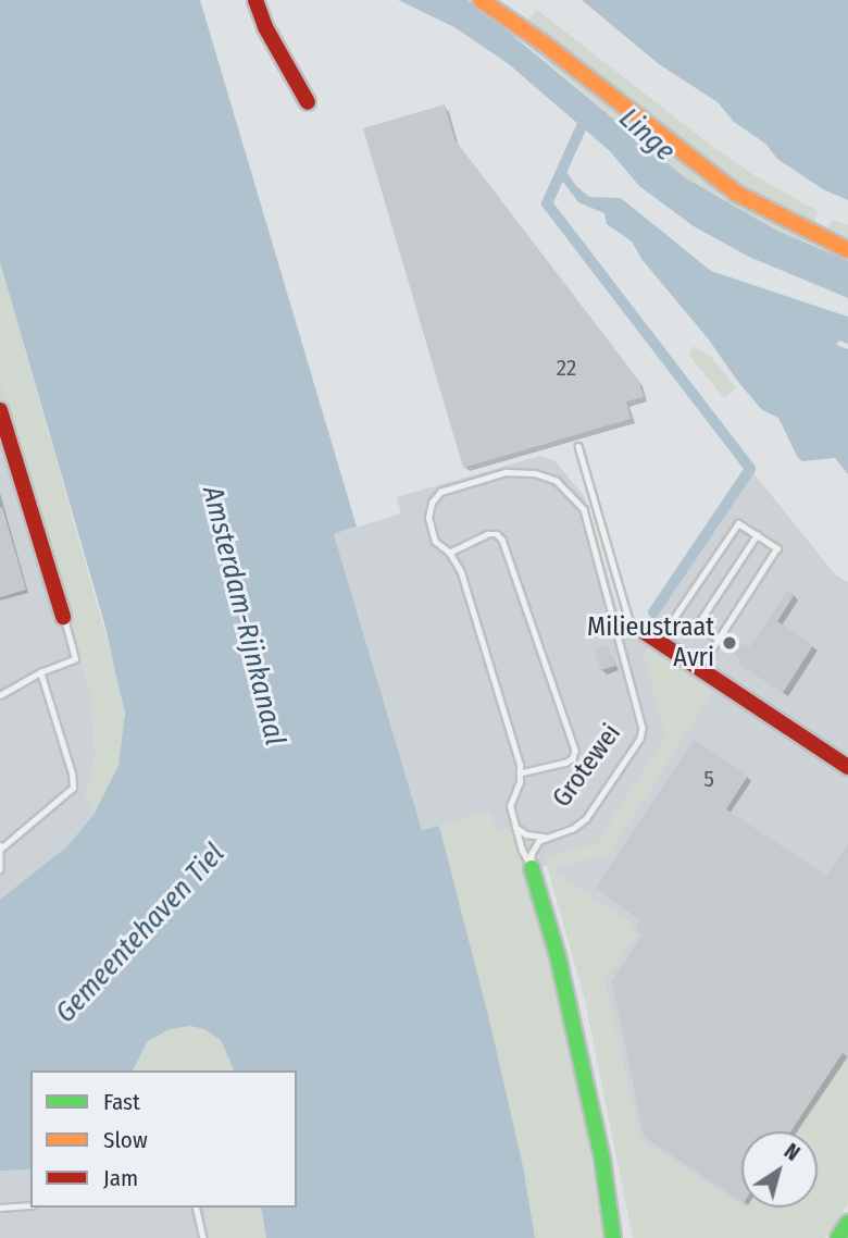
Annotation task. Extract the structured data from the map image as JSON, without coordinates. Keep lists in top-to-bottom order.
{
  "streets": {
    "lane": ["Grotewei"]
  },
  "water": ["Linge", "Amsterdam-Rijnkanaal", "Gemeentehaven Tiel"],
  "places": ["Milieustraat Avri"],
  "house_numbers": ["22", "5"],
  "legend": ["Fast", "Slow", "Jam"],
  "north": "top right"
}
